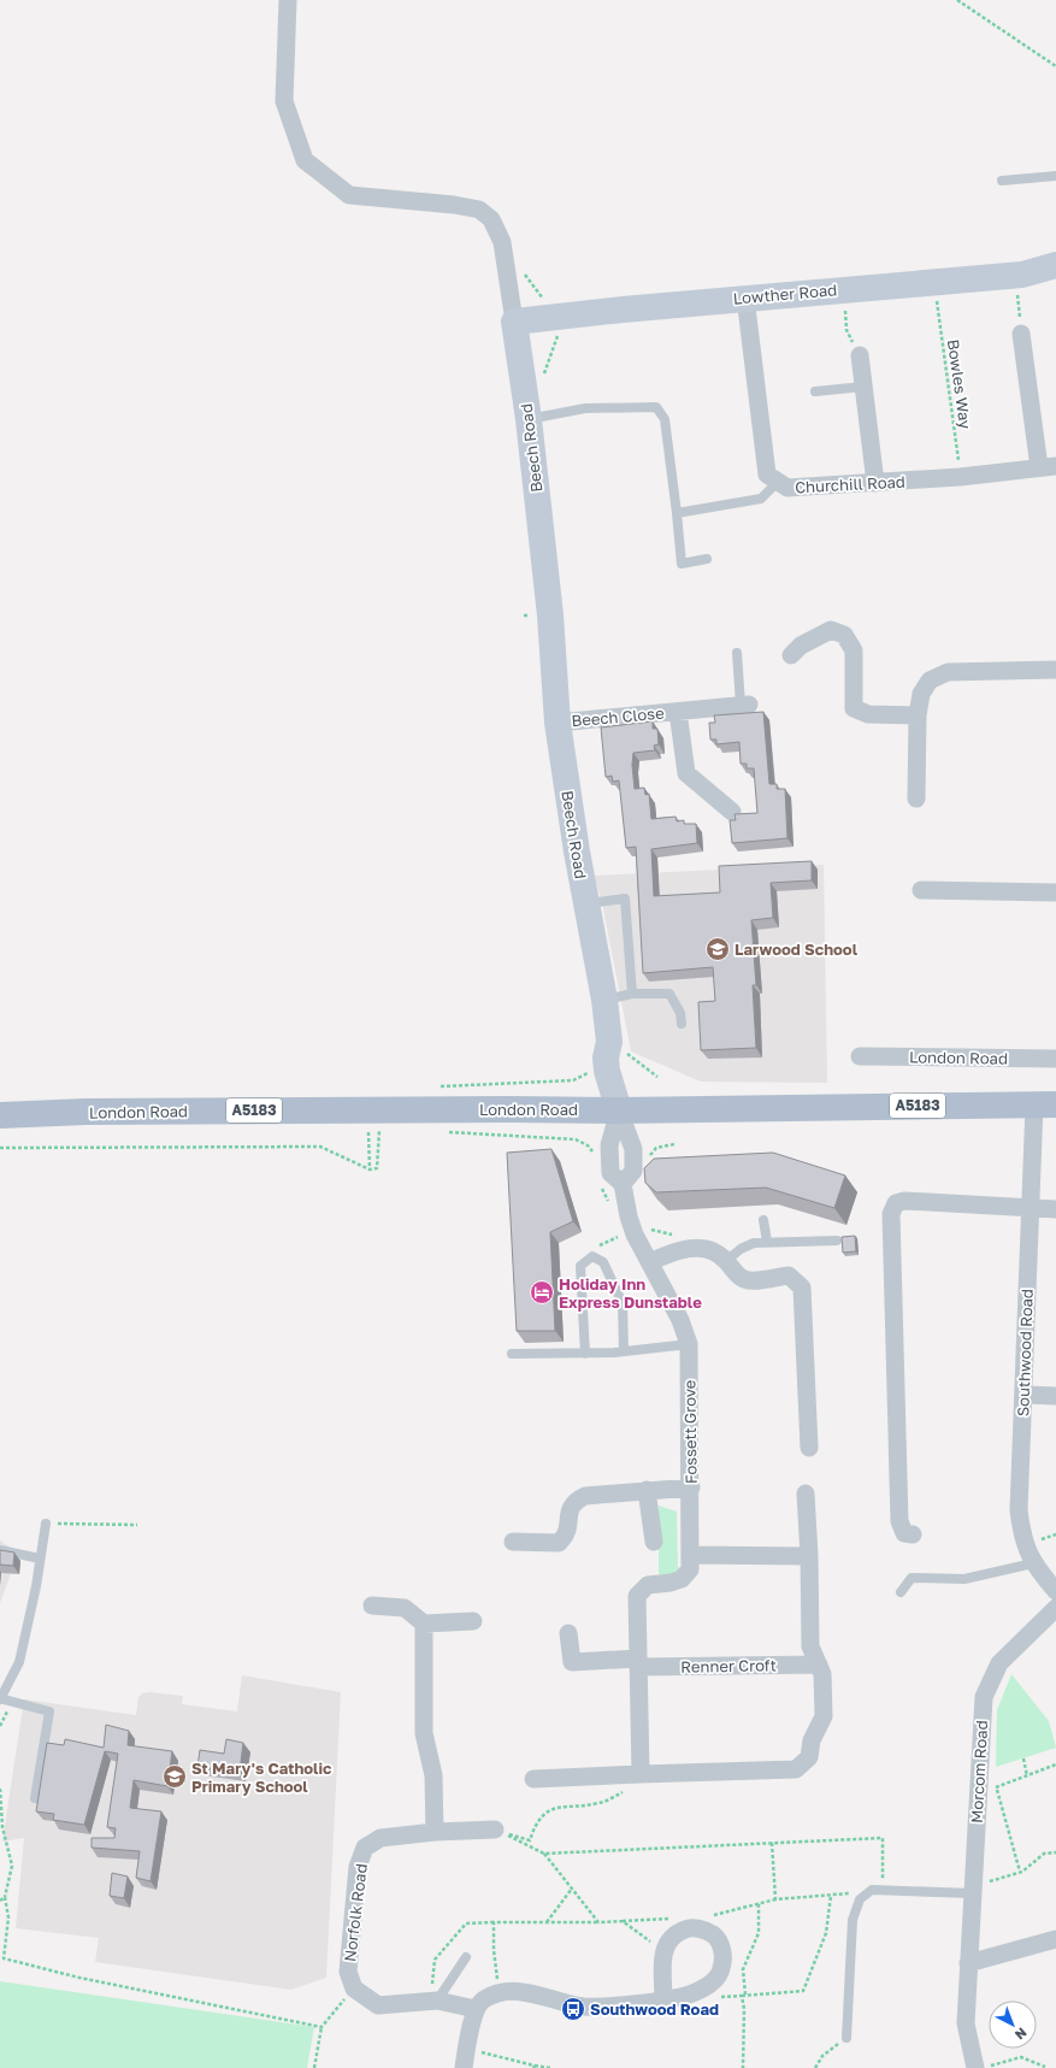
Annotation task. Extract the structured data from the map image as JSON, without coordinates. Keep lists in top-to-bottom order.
{
  "streets": {
    "main road": ["London Road", "A5183"],
    "street": [
      "Lowther Road",
      "Beech Road",
      "Churchill Road",
      "Beech Close",
      "Southwood Road",
      "Fossett Grove",
      "Renner Croft",
      "Morcom Road",
      "Norfolk Road"
    ],
    "path": ["Bowles Way"]
  },
  "crossings": [
    ["Lowther Road", "Beech Road"],
    ["Lowther Road", "Churchill Road"],
    ["Bowles Way", "Churchill Road"],
    ["Beech Road", "Beech Close"],
    ["Beech Road", "London Road"],
    ["Beech Road", "Fossett Grove"],
    ["London Road", "Southwood Road"],
    ["London Road", "Fossett Grove"],
    ["Fossett Grove", "Renner Croft"]
  ],
  "places": {
    "school or university": ["Larwood School", "St Mary's Catholic Primary School"],
    "hotel": ["Holiday Inn Express Dunstable"],
    "bus stop": ["Southwood Road"]
  },
  "north": "bottom right"
}
